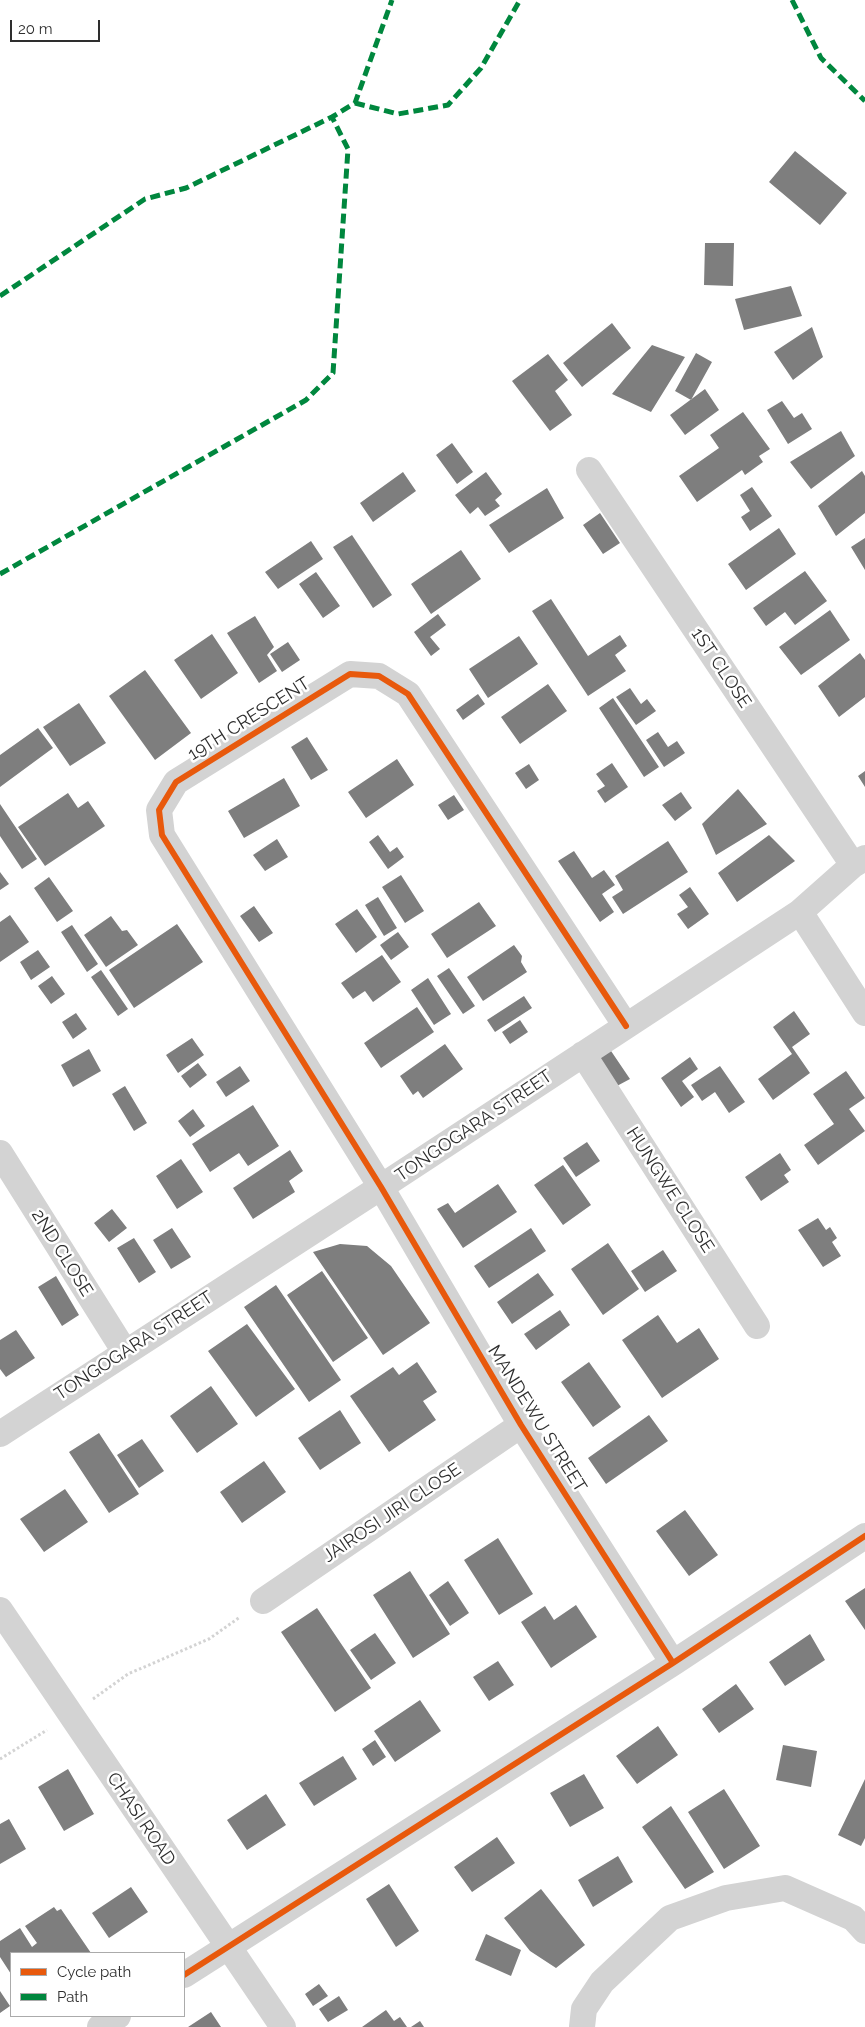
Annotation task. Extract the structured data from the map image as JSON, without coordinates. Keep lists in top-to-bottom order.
{
  "streets": {
    "street": [
      "1ST CLOSE",
      "19TH CRESCENT",
      "TONGOGARA STREET",
      "HUNGWE CLOSE",
      "2ND CLOSE",
      "MANDEWU STREET",
      "JAIROSI JIRI CLOSE",
      "CHASI ROAD"
    ]
  },
  "crossings": [
    ["1ST CLOSE", "TONGOGARA STREET"],
    ["19TH CRESCENT", "TONGOGARA STREET"],
    ["19TH CRESCENT", "MANDEWU STREET"],
    ["TONGOGARA STREET", "HUNGWE CLOSE"],
    ["TONGOGARA STREET", "2ND CLOSE"],
    ["TONGOGARA STREET", "MANDEWU STREET"],
    ["MANDEWU STREET", "JAIROSI JIRI CLOSE"]
  ],
  "legend": ["Cycle path", "Path"],
  "scale_bar": "20 m"
}
